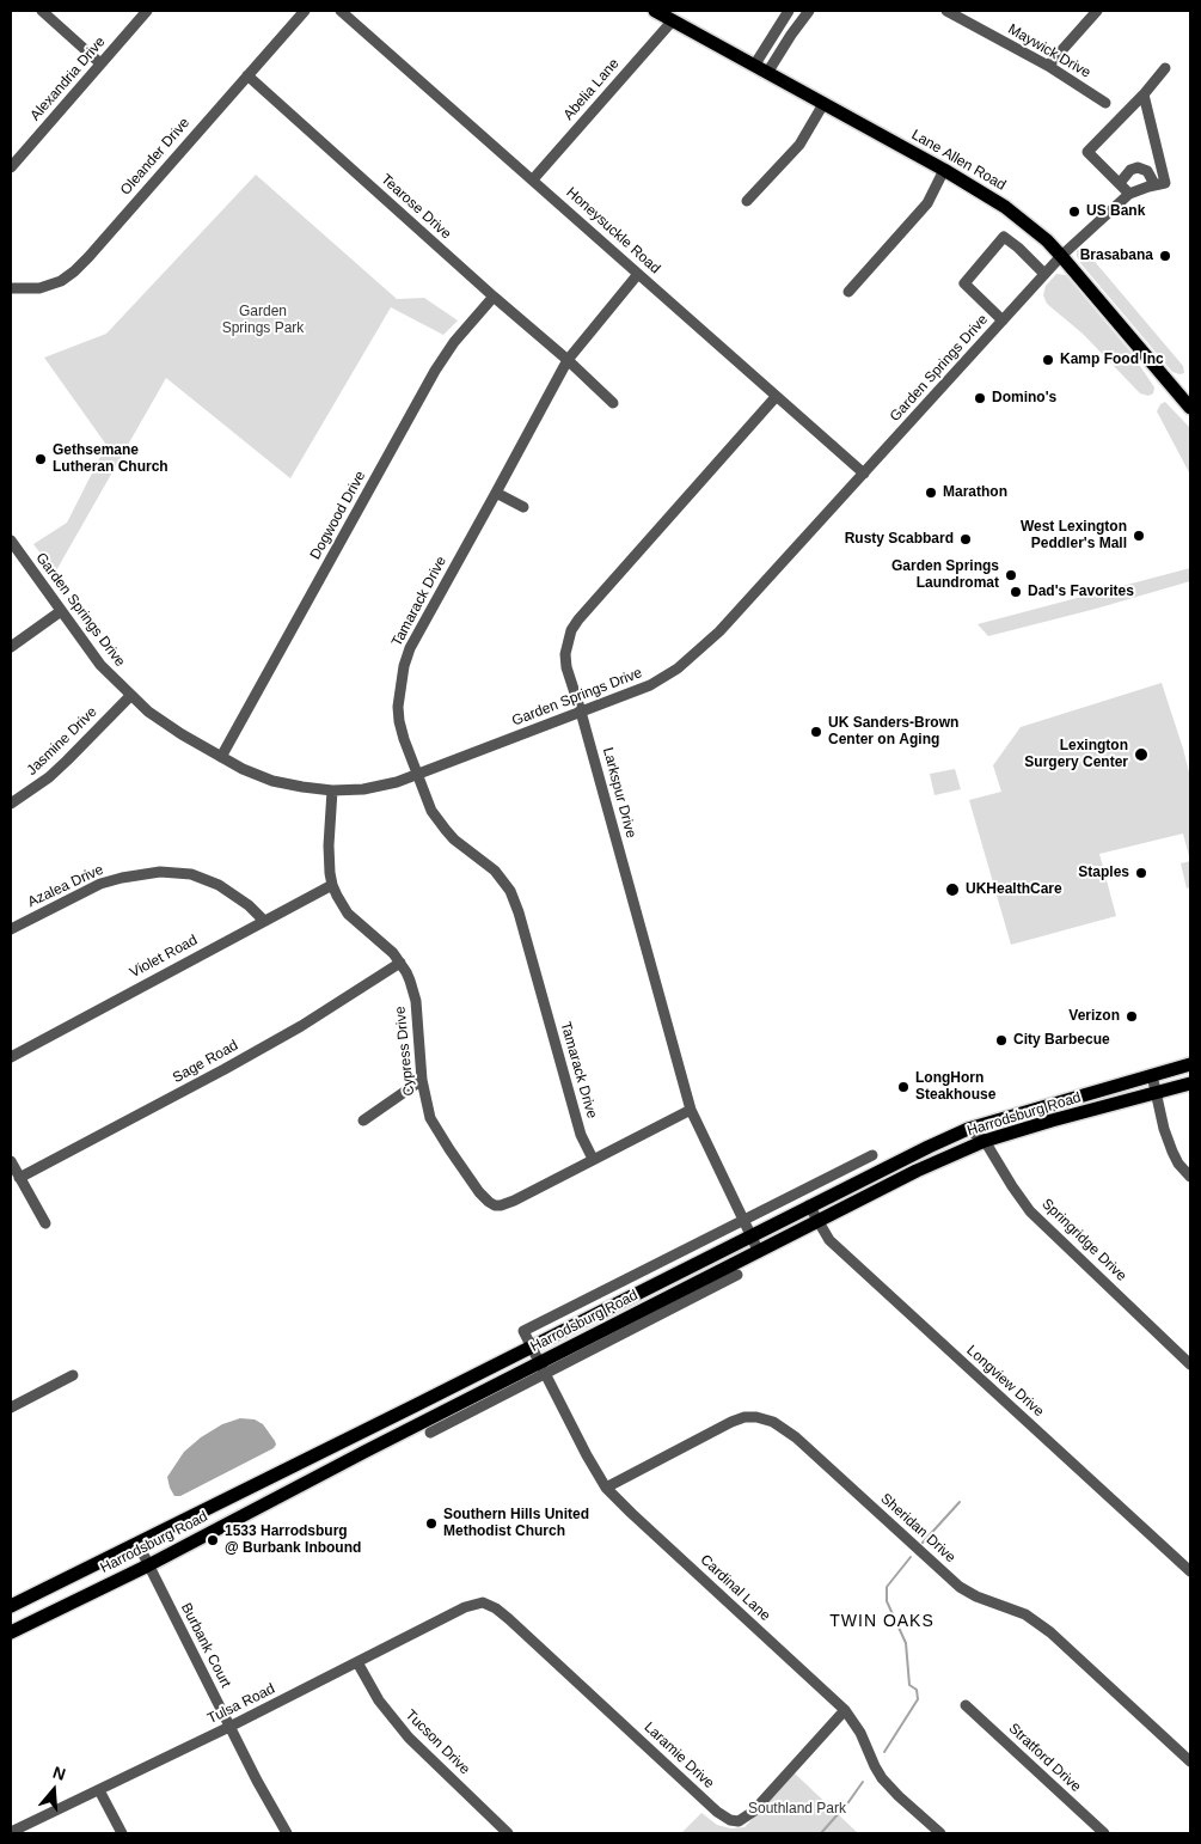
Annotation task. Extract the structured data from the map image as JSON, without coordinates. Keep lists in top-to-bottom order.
{
  "streets": {
    "main road": ["Lane Allen Road", "Harrodsburg Road"],
    "street": [
      "Maywick Drive",
      "Alexandria Drive",
      "Abelia Lane",
      "Oleander Drive",
      "Tearose Drive",
      "Honeysuckle Road",
      "Garden Springs Drive",
      "Dogwood Drive",
      "Tamarack Drive",
      "Jasmine Drive",
      "Larkspur Drive",
      "Azalea Drive",
      "Violet Road",
      "Cypress Drive",
      "Sage Road",
      "Springridge Drive",
      "Longview Drive",
      "Sheridan Drive",
      "Cardinal Lane",
      "Burbank Court",
      "Tulsa Road",
      "Tucson Drive",
      "Laramie Drive",
      "Stratford Drive"
    ]
  },
  "crossings": [
    ["Abelia Lane", "Lane Allen Road"],
    ["Abelia Lane", "Honeysuckle Road"],
    ["Oleander Drive", "Tearose Drive"],
    ["Lane Allen Road", "Garden Springs Drive"],
    ["Tearose Drive", "Dogwood Drive"],
    ["Tearose Drive", "Tamarack Drive"],
    ["Honeysuckle Road", "Garden Springs Drive"],
    ["Honeysuckle Road", "Tamarack Drive"],
    ["Honeysuckle Road", "Larkspur Drive"],
    ["Garden Springs Drive", "Dogwood Drive"],
    ["Garden Springs Drive", "Tamarack Drive"],
    ["Garden Springs Drive", "Jasmine Drive"],
    ["Garden Springs Drive", "Larkspur Drive"],
    ["Garden Springs Drive", "Cypress Drive"],
    ["Tamarack Drive", "Cypress Drive"],
    ["Larkspur Drive", "Cypress Drive"],
    ["Larkspur Drive", "Harrodsburg Road"],
    ["Azalea Drive", "Violet Road"],
    ["Violet Road", "Cypress Drive"],
    ["Cypress Drive", "Sage Road"],
    ["Harrodsburg Road", "Springridge Drive"],
    ["Harrodsburg Road", "Longview Drive"],
    ["Harrodsburg Road", "Cardinal Lane"],
    ["Harrodsburg Road", "Burbank Court"],
    ["Sheridan Drive", "Cardinal Lane"],
    ["Cardinal Lane", "Laramie Drive"],
    ["Burbank Court", "Tulsa Road"],
    ["Tulsa Road", "Tucson Drive"],
    ["Tulsa Road", "Laramie Drive"]
  ],
  "districts": ["TWIN OAKS"],
  "parks": ["Garden Springs Park", "Southland Park"],
  "places": [
    "US Bank",
    "Brasabana",
    "Kamp Food Inc",
    "Domino's",
    "Gethsemane Lutheran Church",
    "Marathon",
    "West Lexington Peddler's Mall",
    "Rusty Scabbard",
    "Garden Springs Laundromat",
    "Dad's Favorites",
    "UK Sanders-Brown Center on Aging",
    "Lexington Surgery Center",
    "Staples",
    "UKHealthCare",
    "Verizon",
    "City Barbecue",
    "LongHorn Steakhouse",
    "Southern Hills United Methodist Church",
    "1533 Harrodsburg @ Burbank Inbound"
  ],
  "north": "top"
}
